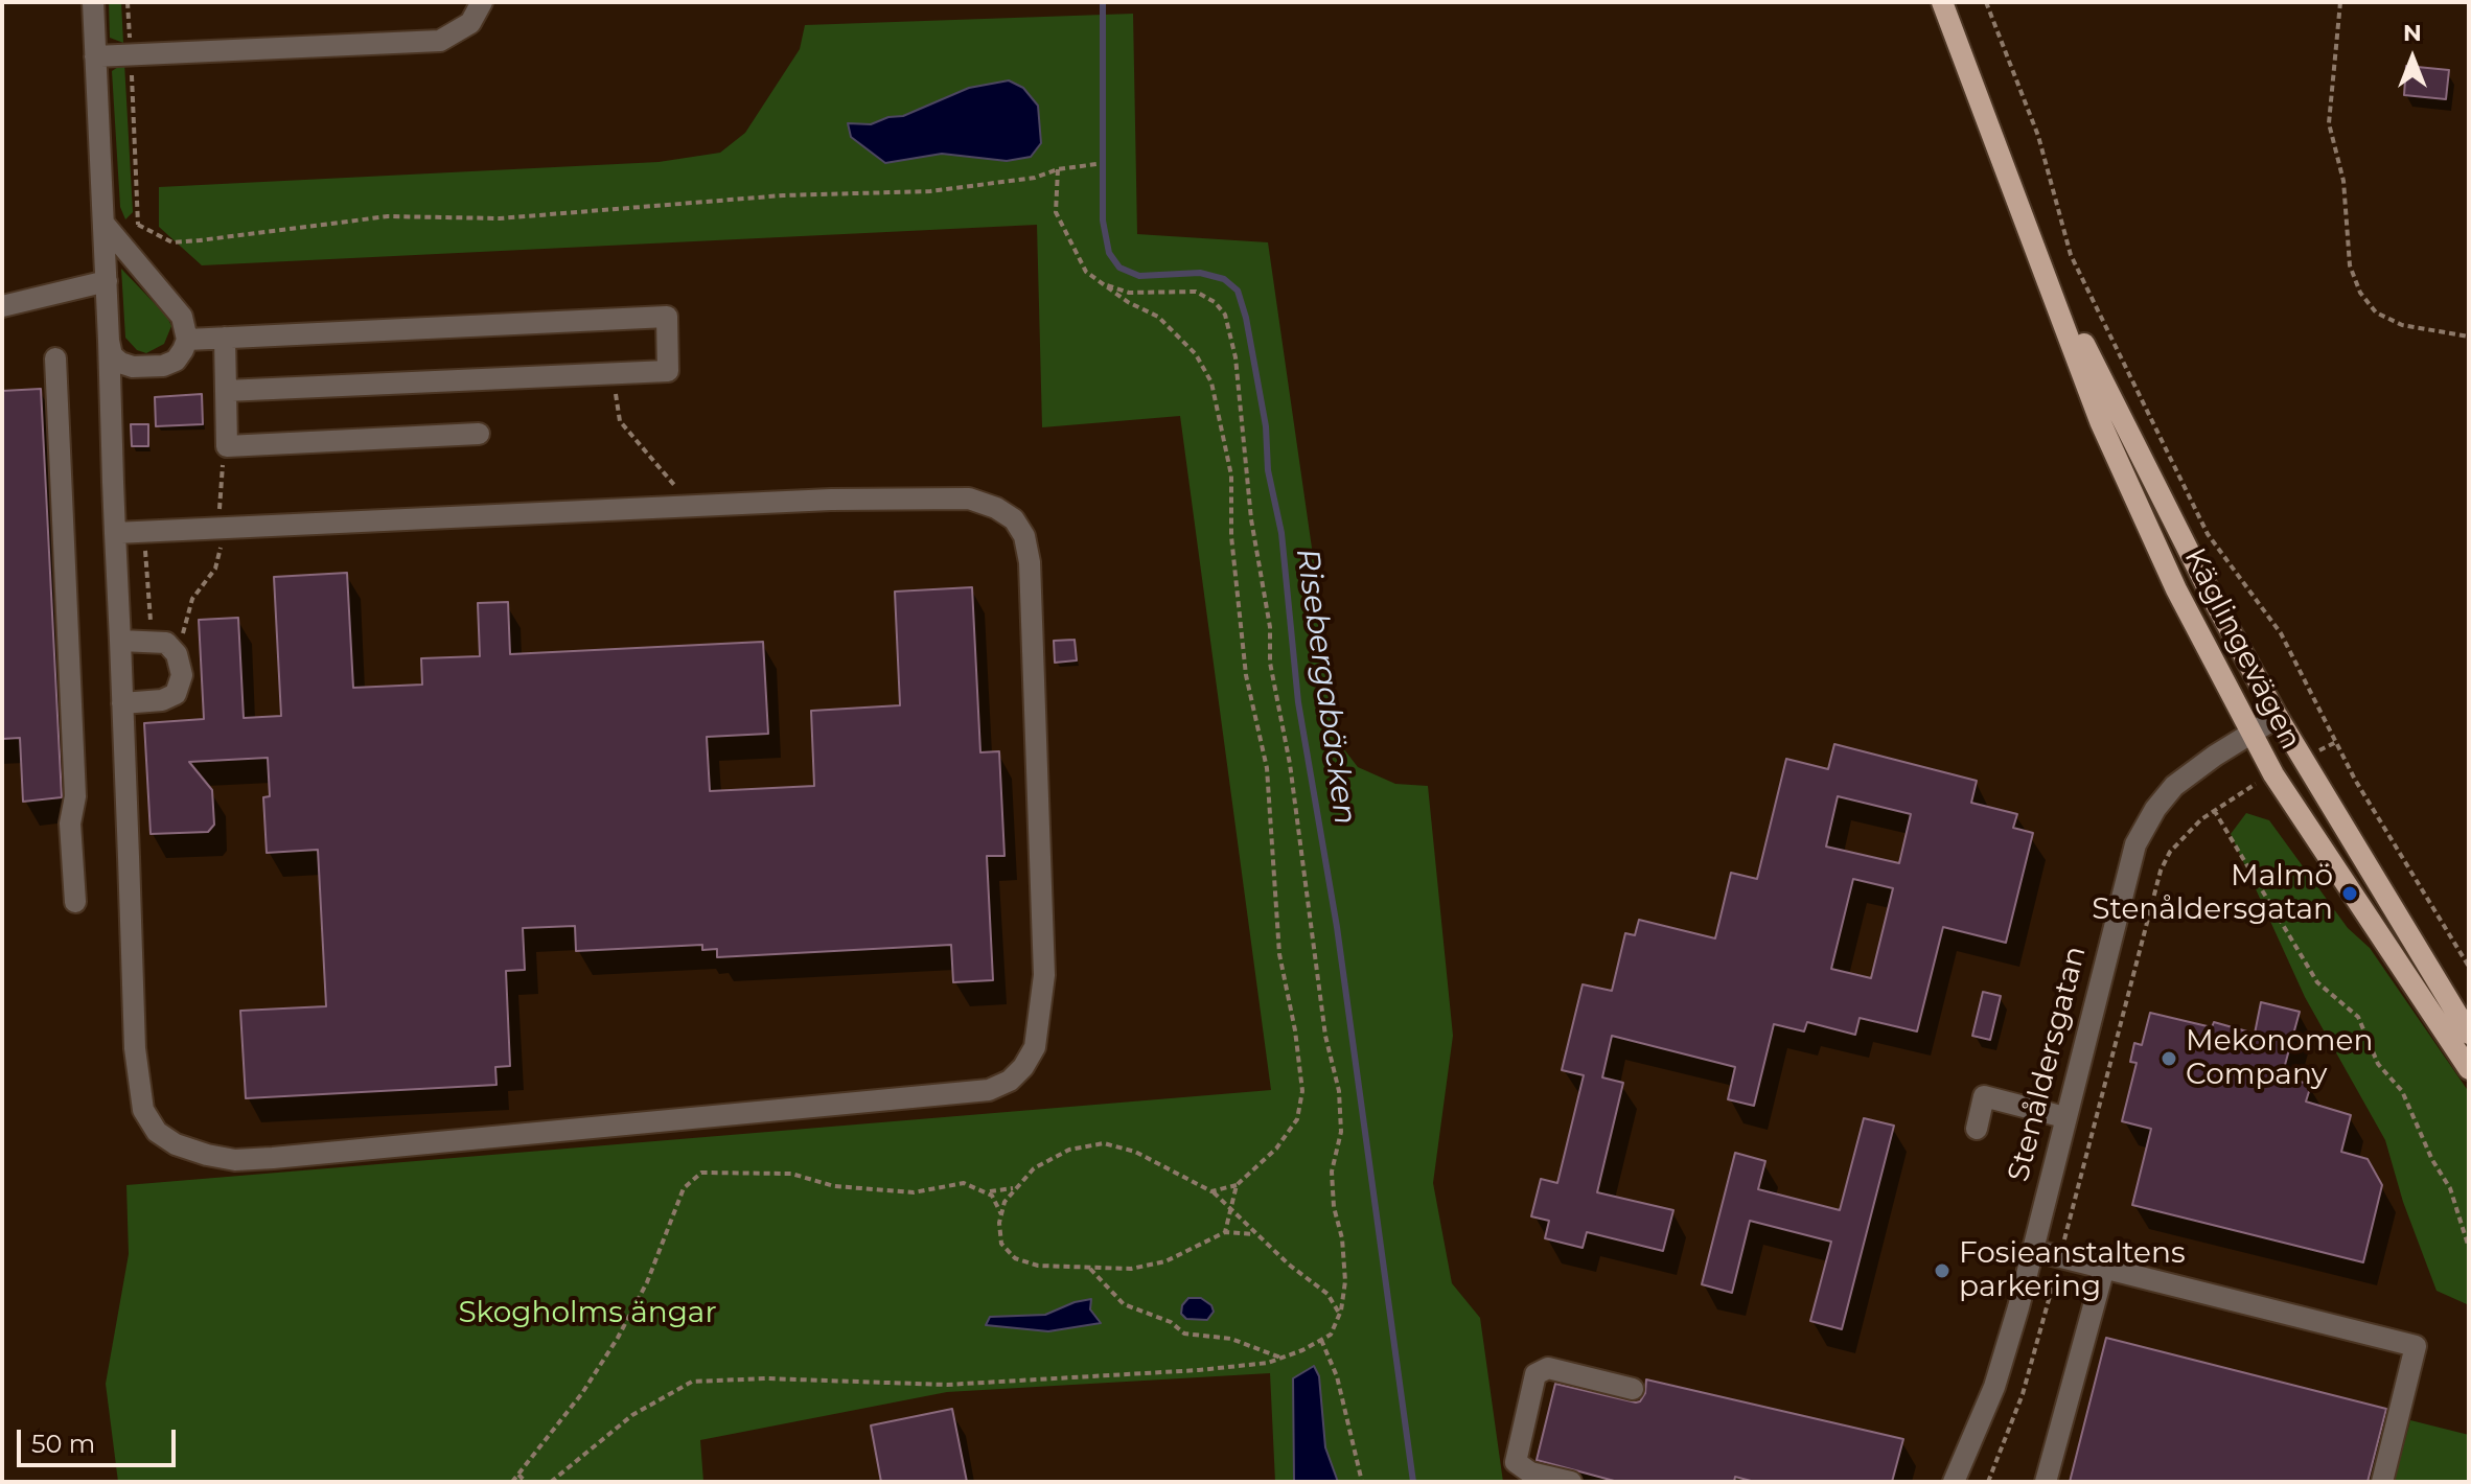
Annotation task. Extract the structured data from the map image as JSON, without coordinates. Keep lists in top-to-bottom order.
{
  "streets": {
    "main road": ["Käglingevägen"],
    "street": ["Stenåldersgatan"]
  },
  "crossings": [
    ["Käglingevägen", "Stenåldersgatan"]
  ],
  "water": ["Risebergabäcken"],
  "parks": ["Skogholms ängar"],
  "places": ["Malmö Stenåldersgatan", "Mekonomen Company", "Fosieanstaltens parkering"],
  "scale_bar": "50 m",
  "north": "top"
}
